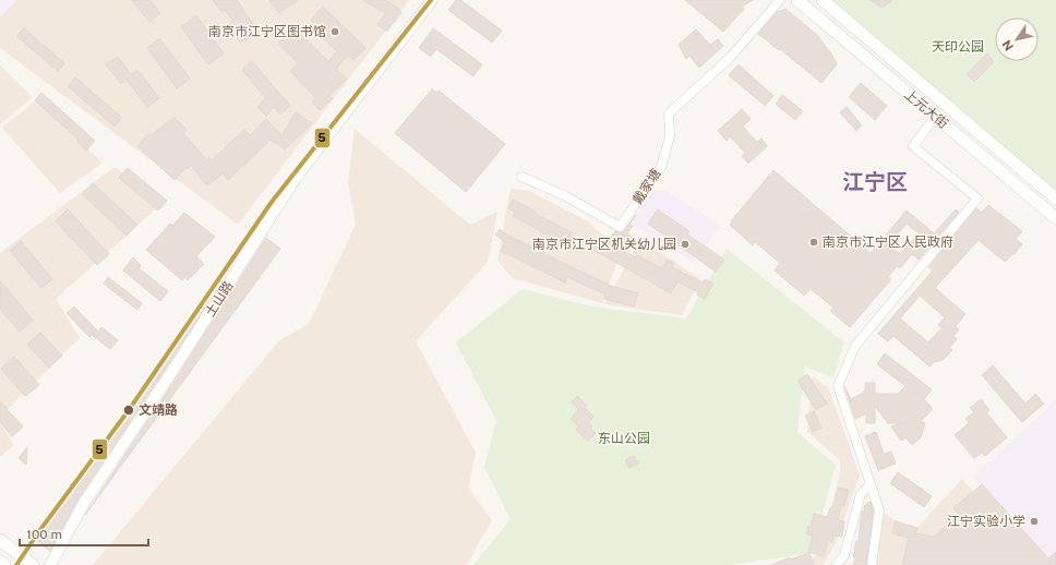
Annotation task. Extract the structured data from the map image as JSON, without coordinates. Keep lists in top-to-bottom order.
{
  "streets": {
    "main road": ["上元大街"],
    "street": ["戴家塘", "土山路"]
  },
  "districts": ["江宁区"],
  "parks": ["天印公园", "东山公园"],
  "places": [
    "南京市江宁区图书馆",
    "南京市江宁区人民政府",
    "南京市江宁区机关幼儿园",
    "文靖路",
    "江宁实验小学"
  ],
  "lines": ["transit line 5"],
  "scale_bar": "100 m",
  "north": "bottom left"
}
